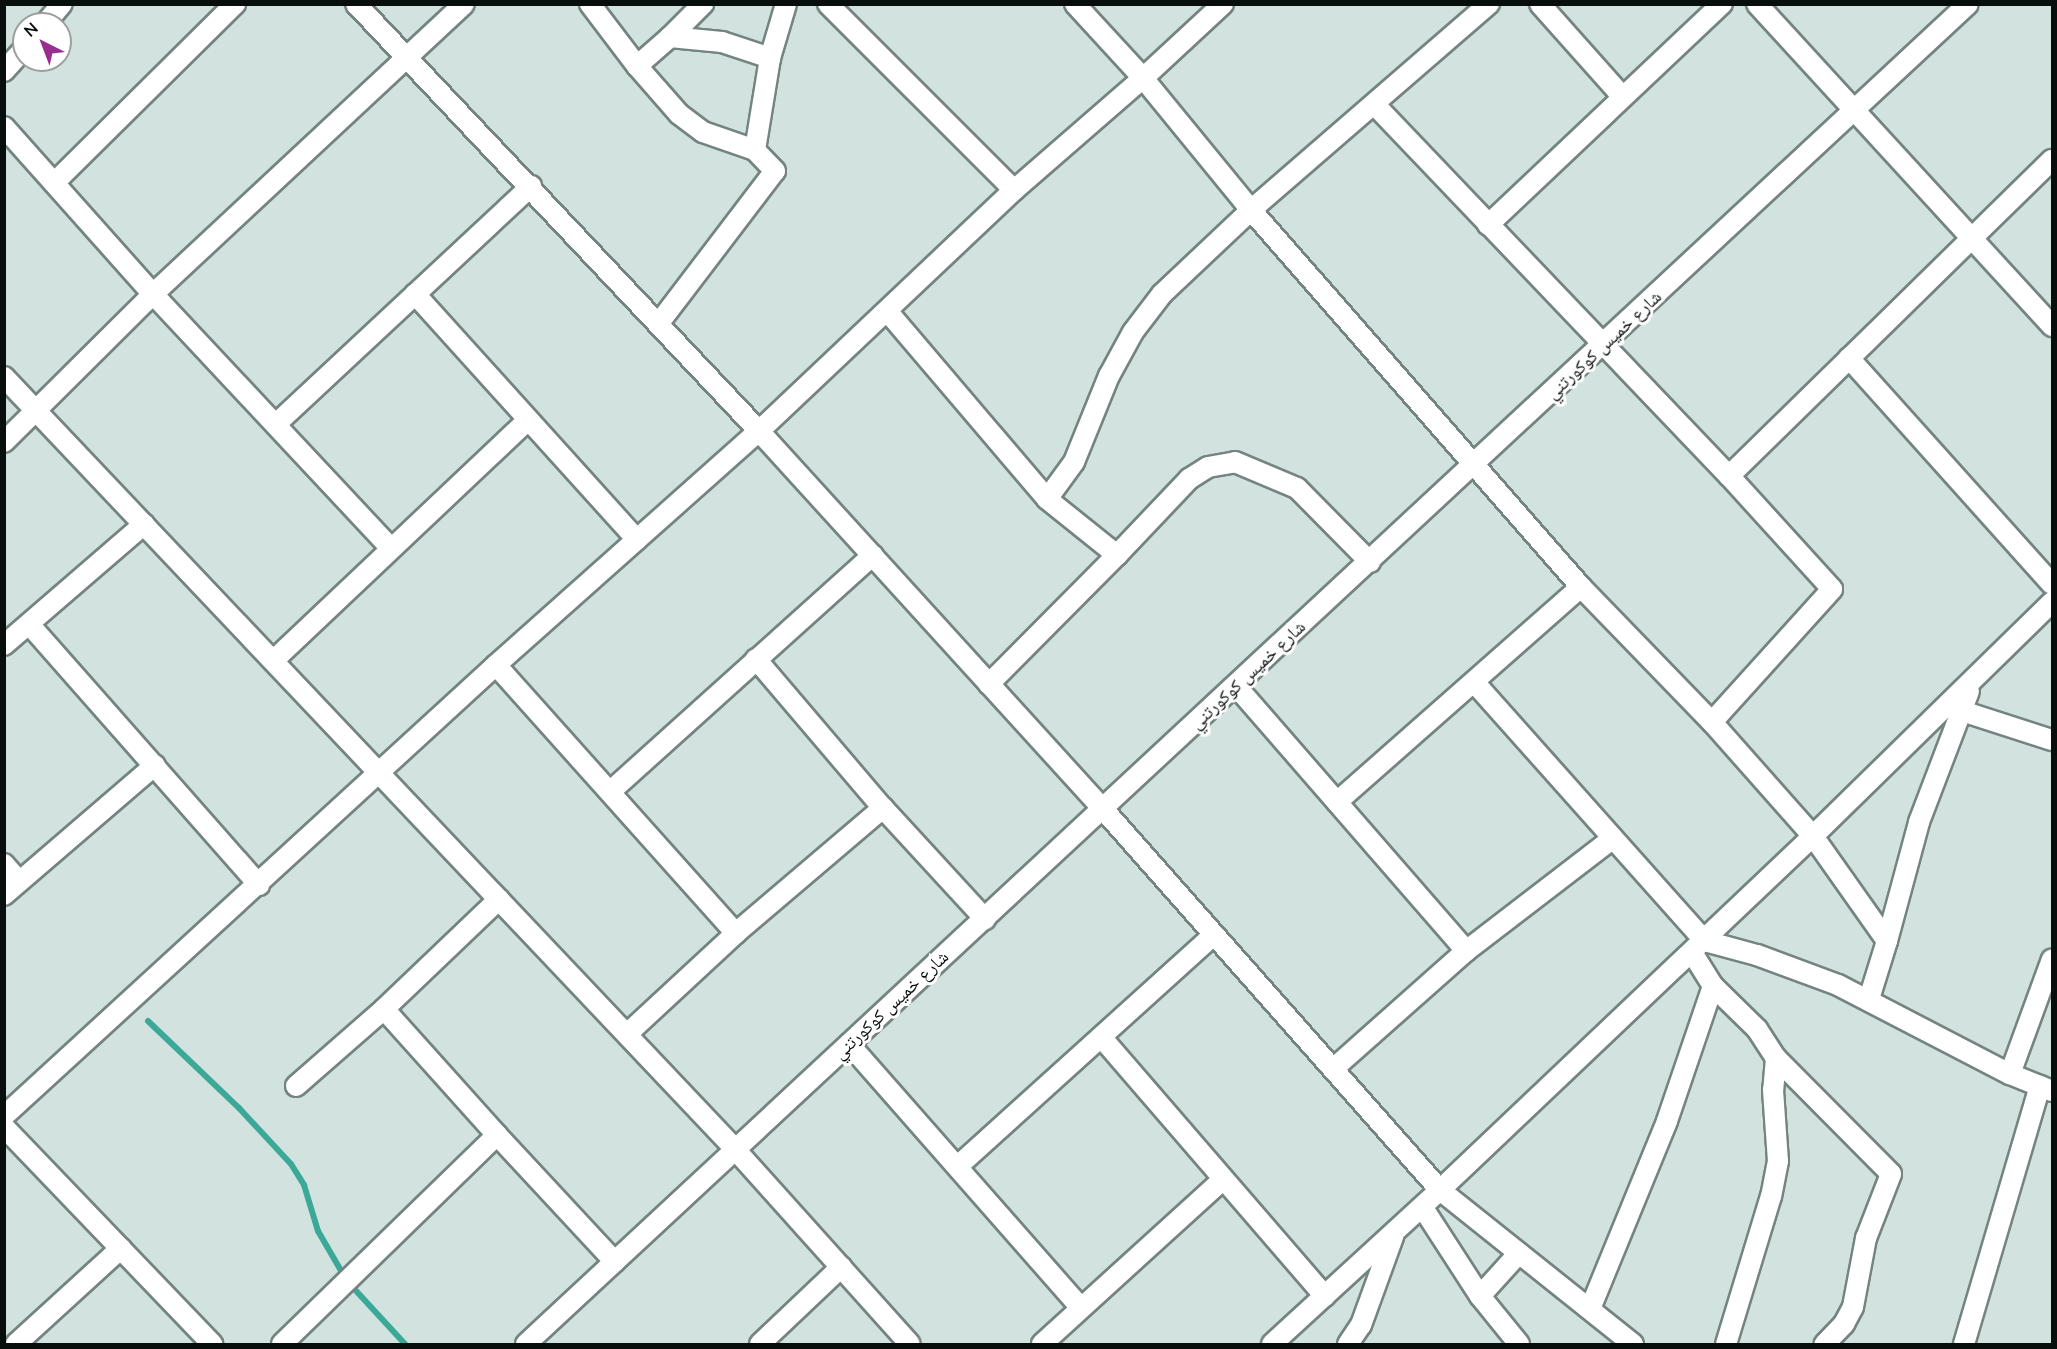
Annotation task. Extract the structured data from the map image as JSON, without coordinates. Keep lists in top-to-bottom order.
{
  "streets": {
    "street": ["شارع خميس كوكورتني"]
  },
  "north": "top left"
}
